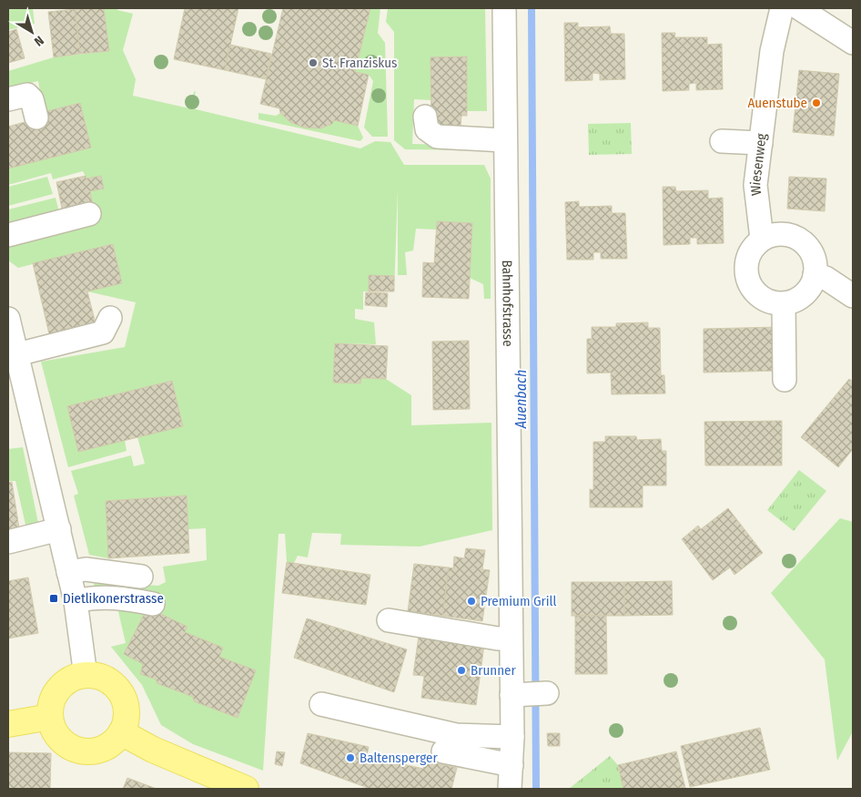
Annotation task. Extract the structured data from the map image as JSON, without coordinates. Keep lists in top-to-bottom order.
{
  "streets": {
    "street": ["Wiesenweg", "Bahnhofstrasse"]
  },
  "water": ["Auenbach"],
  "places": {
    "other": [
      "St. Franziskus",
      "Auenstube",
      "Premium Grill",
      "Brunner",
      "Baltensperger"
    ],
    "transit": ["Dietlikonerstrasse"]
  },
  "north": "bottom right"
}
